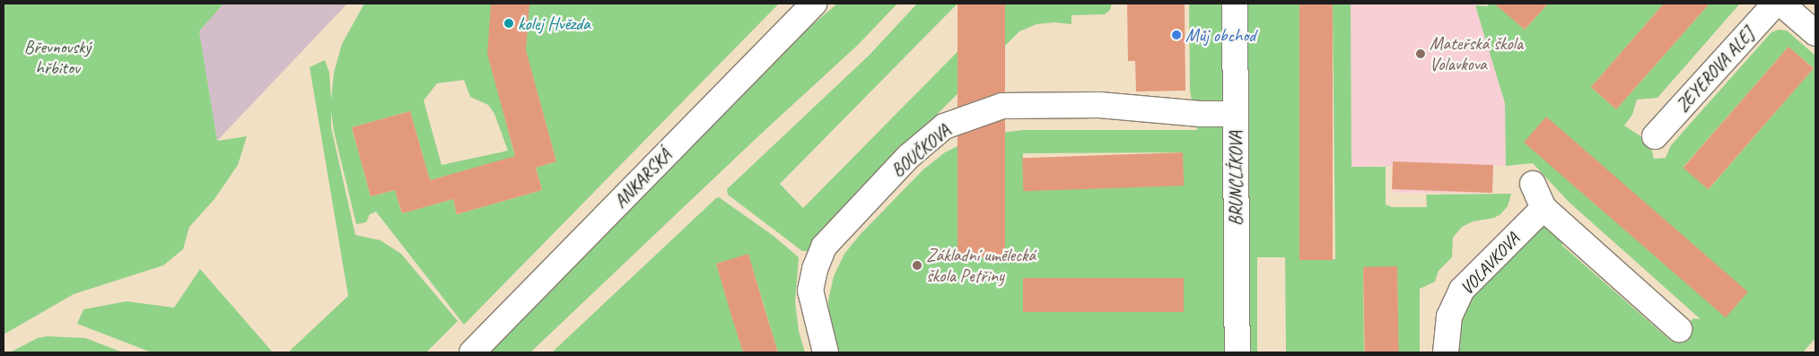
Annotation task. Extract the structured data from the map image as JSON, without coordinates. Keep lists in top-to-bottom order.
{
  "streets": {
    "street": [
      "ZEYEROVA ALEJ",
      "BOUČKOVA",
      "ANKARSKÁ",
      "BRUNCLÍKOVA",
      "VOLAVKOVA"
    ]
  },
  "crossings": [
    ["BOUČKOVA", "BRUNCLÍKOVA"]
  ],
  "parks": ["Břevnovský hřbitov"],
  "places": [
    "kolej Hvězda",
    "Můj obchod",
    "Mateřská škola Volavkova",
    "Základní umělecká škola Petřiny"
  ]
}
